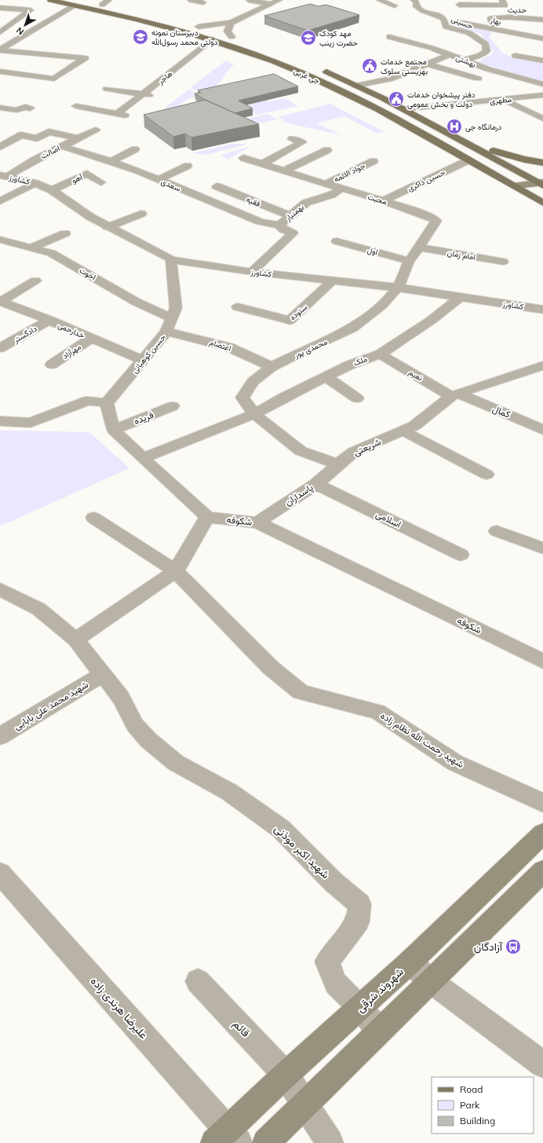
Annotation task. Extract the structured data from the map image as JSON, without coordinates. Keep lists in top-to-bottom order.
{
  "streets": {
    "main road": ["جی غربی", "شهروند شرقی"],
    "street": [
      "حدیث",
      "بهار",
      "حسینی",
      "بهشتی",
      "هاجر",
      "مطهری",
      "اصالت",
      "جواد الائمه",
      "آهو",
      "کشاورز",
      "حسین ذاکری",
      "سعدی",
      "محبت",
      "فقیه",
      "بهمنیار",
      "اول",
      "امام زمان",
      "اخوت",
      "ستوده",
      "خدارحمی",
      "دادگستر",
      "اعتصام",
      "محمدی پور",
      "مهرآزاد",
      "حسین کوهیانی",
      "ملک",
      "نعیم",
      "کمال",
      "فریده",
      "شریعتی",
      "پاسداران",
      "اسلامی",
      "شکوفه",
      "شهید محمد علی بابایی",
      "شهید رحمت الله نظام زاده",
      "شهید اکبر موذنی",
      "علیرضا هرندی زاده",
      "قائم"
    ]
  },
  "crossings": [
    ["حدیث", "بهار"],
    ["بهار", "حسینی"],
    ["حسینی", "بهشتی"],
    ["جی غربی", "هاجر"],
    ["جی غربی", "مطهری"],
    ["جی غربی", "حسین ذاکری"],
    ["اصالت", "کشاورز"],
    ["اصالت", "سعدی"],
    ["جواد الائمه", "محبت"],
    ["آهو", "کشاورز"],
    ["کشاورز", "محبت"],
    ["کشاورز", "بهمنیار"],
    ["کشاورز", "ستوده"],
    ["کشاورز", "محمدی پور"],
    ["کشاورز", "حسین کوهیانی"],
    ["کشاورز", "ملک"],
    ["حسین ذاکری", "محبت"],
    ["سعدی", "بهمنیار"],
    ["محبت", "بهمنیار"],
    ["محبت", "اول"],
    ["محبت", "امام زمان"],
    ["محبت", "محمدی پور"],
    ["فقیه", "بهمنیار"],
    ["اخوت", "حسین کوهیانی"],
    ["خدارحمی", "دادگستر"],
    ["خدارحمی", "مهرآزاد"],
    ["خدارحمی", "حسین کوهیانی"],
    ["اعتصام", "محمدی پور"],
    ["اعتصام", "حسین کوهیانی"],
    ["محمدی پور", "ملک"],
    ["ملک", "نعیم"],
    ["نعیم", "کمال"],
    ["نعیم", "شریعتی"],
    ["کمال", "شریعتی"],
    ["شریعتی", "پاسداران"],
    ["پاسداران", "اسلامی"],
    ["پاسداران", "شکوفه"],
    ["شهید محمد علی بابایی", "شهید اکبر موذنی"],
    ["شهید اکبر موذنی", "شهروند شرقی"],
    ["شهروند شرقی", "علیرضا هرندی زاده"],
    ["شهروند شرقی", "قائم"]
  ],
  "places": {
    "school or university": ["دبیرستان نمونه دولتی محمد رسول‌الله", "مهد کودک حضرت زینب"],
    "public building": ["مجتمع خدمات بهزیستی سلوک", "دفتر پیشخوان خدمات دولت و بخش عمومی"],
    "hospital": ["درمانگاه جی"],
    "bus stop": ["آزادگان"]
  },
  "legend": ["Road", "Park", "Building"],
  "north": "bottom left"
}
